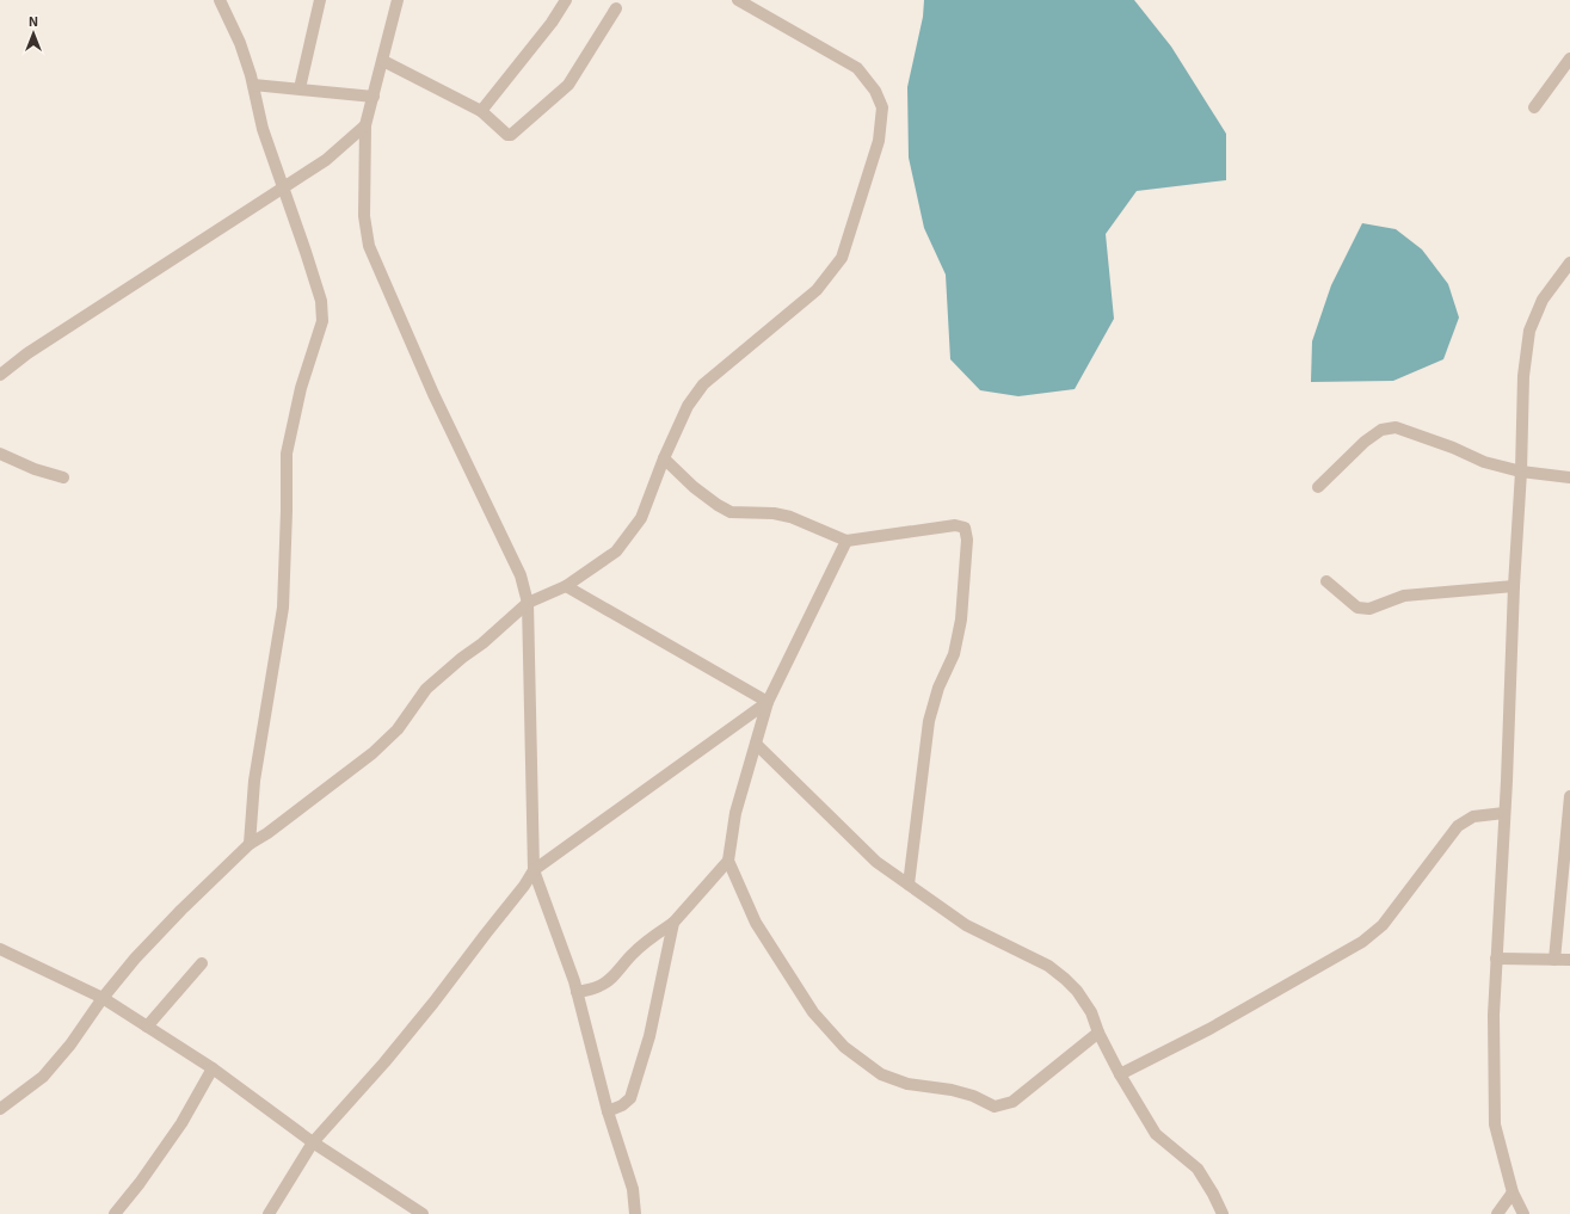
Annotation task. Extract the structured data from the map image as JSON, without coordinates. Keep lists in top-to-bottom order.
{
  "north": "top"
}
